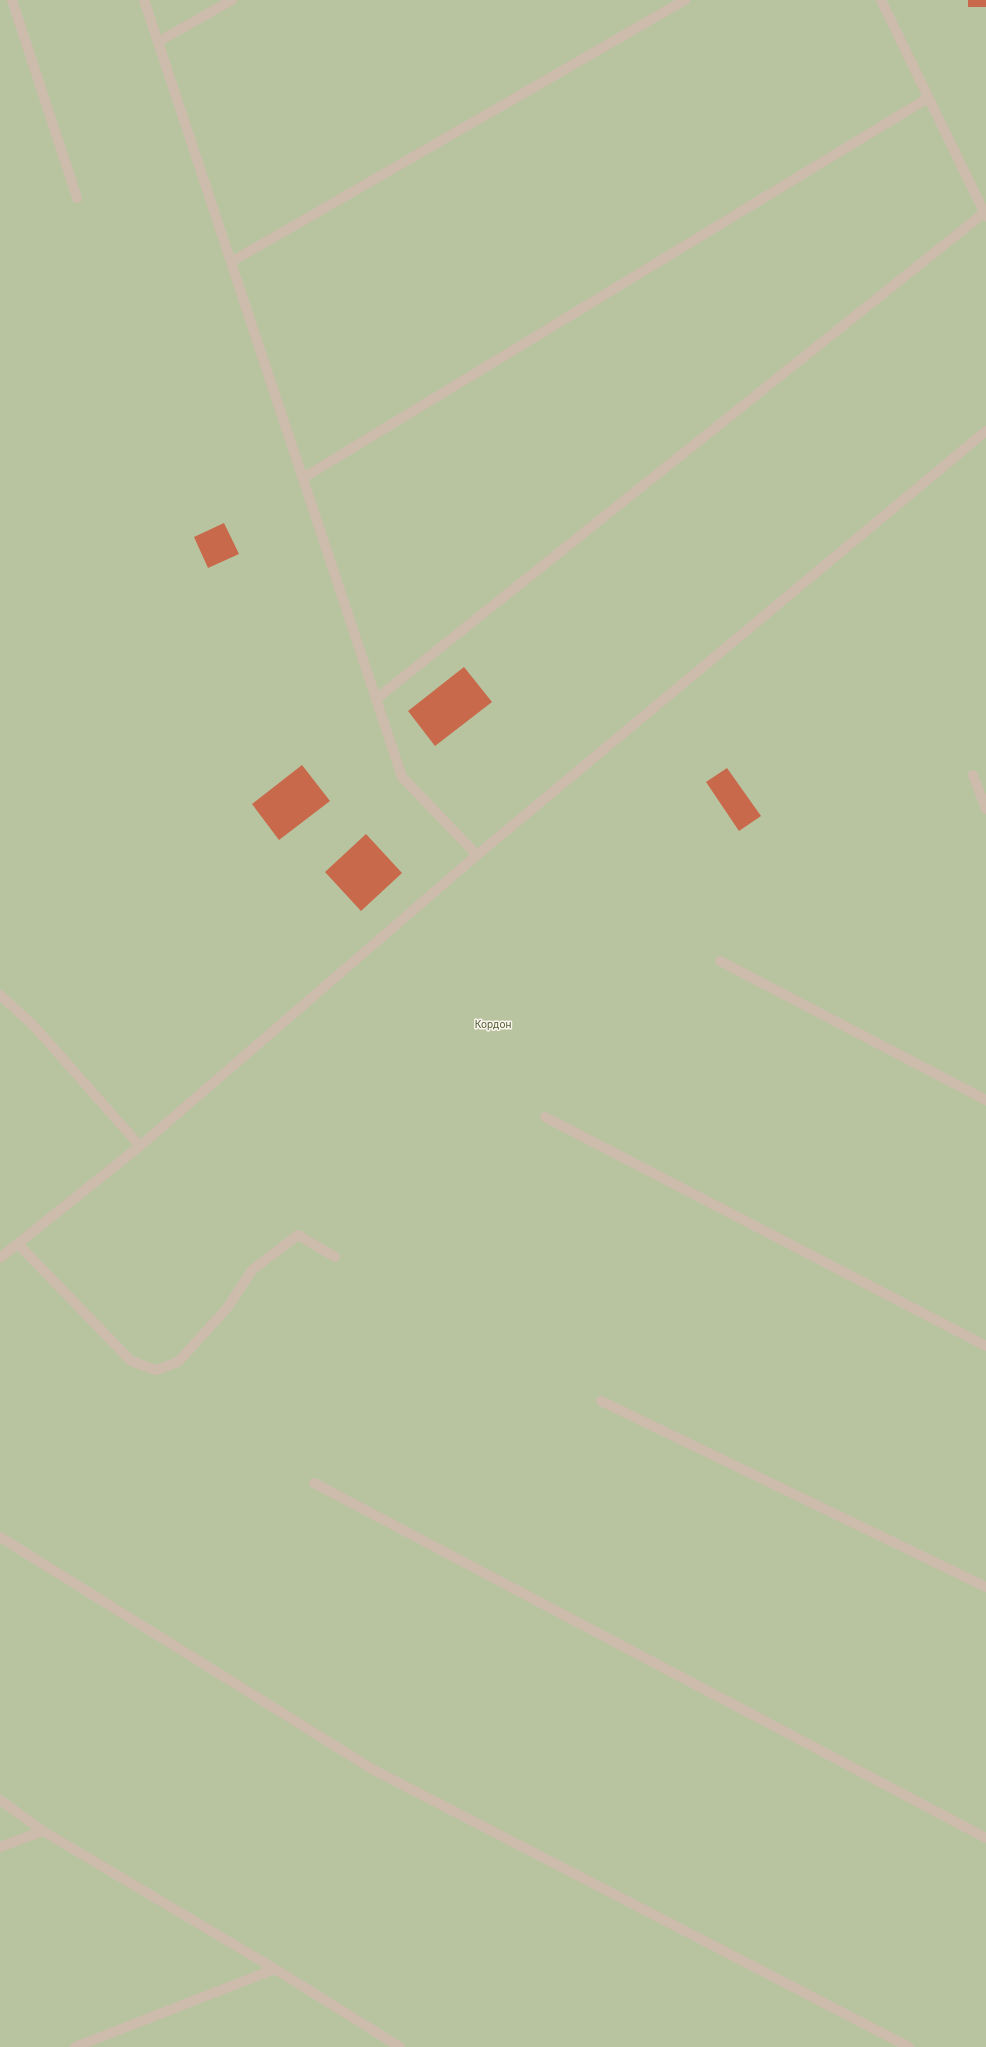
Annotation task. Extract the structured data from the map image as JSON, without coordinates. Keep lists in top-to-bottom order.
{
  "parks": ["Кордон"]
}
